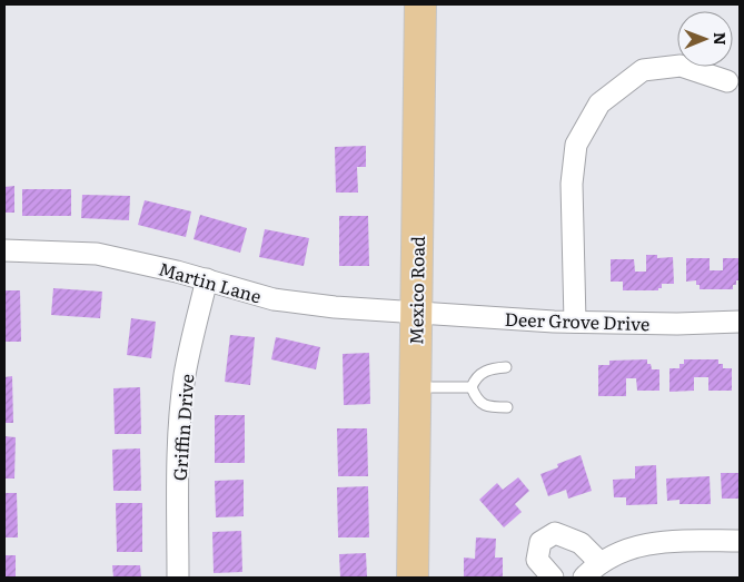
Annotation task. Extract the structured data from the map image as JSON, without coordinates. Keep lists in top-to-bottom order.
{
  "streets": {
    "main road": ["Mexico Road"],
    "street": ["Martin Lane", "Deer Grove Drive", "Griffin Drive"]
  },
  "crossings": [
    ["Martin Lane", "Mexico Road"],
    ["Martin Lane", "Deer Grove Drive"],
    ["Martin Lane", "Griffin Drive"],
    ["Mexico Road", "Deer Grove Drive"]
  ],
  "north": "right"
}
